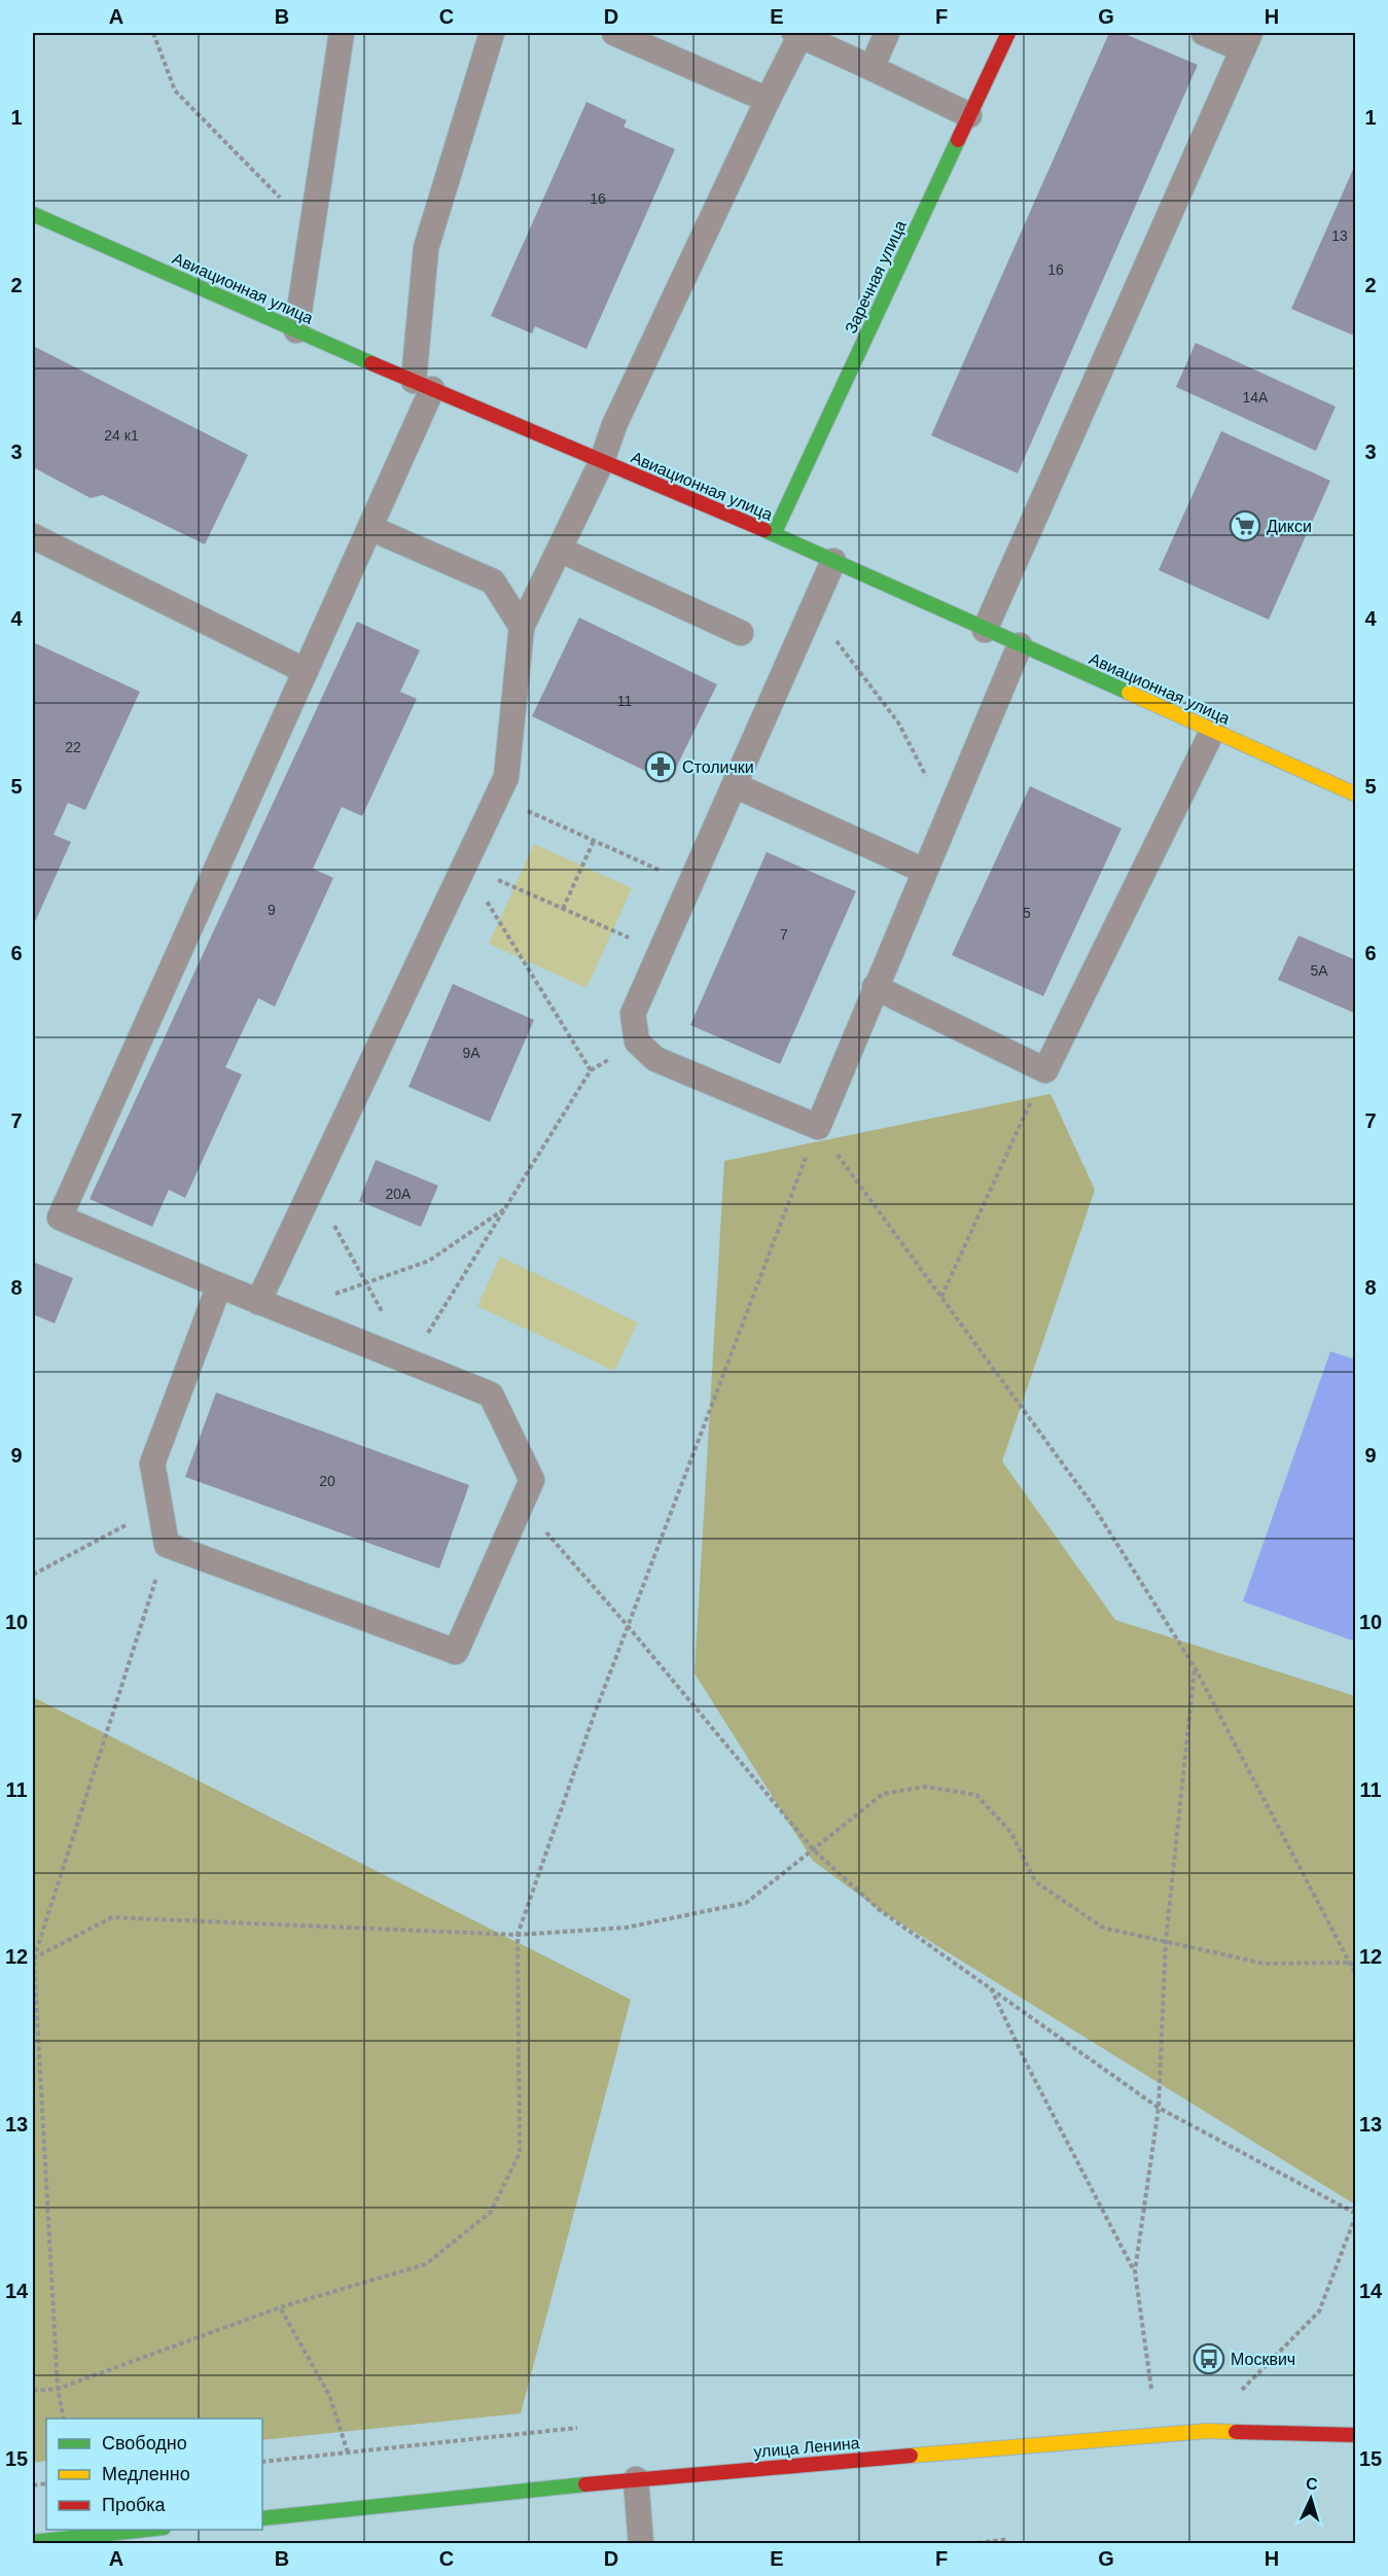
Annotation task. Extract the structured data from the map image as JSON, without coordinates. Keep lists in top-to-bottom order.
{
  "streets": {
    "street": ["Заречная улица", "Авиационная улица", "улица Ленина"]
  },
  "crossings": [
    ["Заречная улица", "Авиационная улица"]
  ],
  "places": {
    "supermarket": ["Дикси"],
    "pharmacy": ["Столички"],
    "bus stop": ["Москвич"]
  },
  "house_numbers": [
    "16",
    "13",
    "16",
    "14А",
    "24 к1",
    "11",
    "22",
    "9",
    "5",
    "7",
    "5А",
    "9А",
    "20А",
    "20"
  ],
  "legend": ["Свободно", "Медленно", "Пробка"],
  "north": "top",
  "grid": {
    "columns": [
      "A",
      "B",
      "C",
      "D",
      "E",
      "F",
      "G",
      "H"
    ],
    "rows": [
      "1",
      "2",
      "3",
      "4",
      "5",
      "6",
      "7",
      "8",
      "9",
      "10",
      "11",
      "12",
      "13",
      "14",
      "15"
    ]
  }
}
